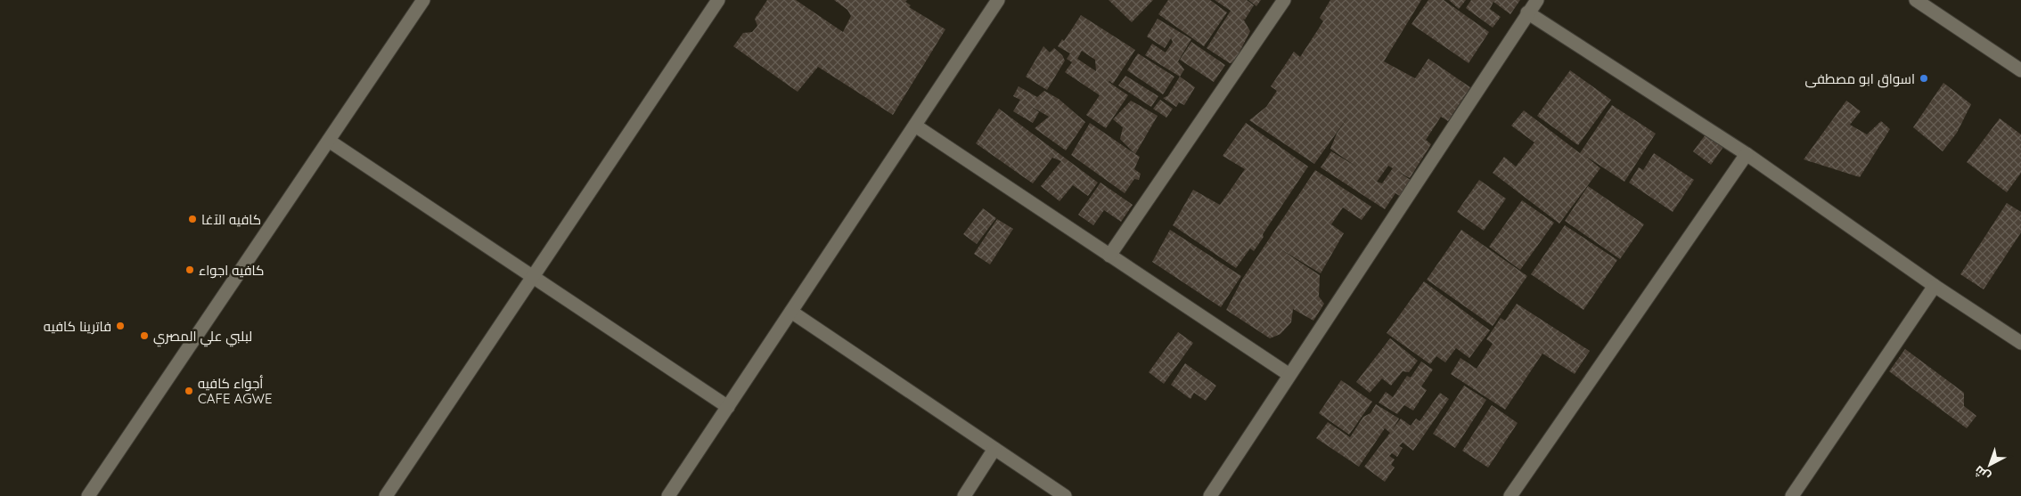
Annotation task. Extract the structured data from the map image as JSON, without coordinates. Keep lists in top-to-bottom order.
{
  "places": [
    "اسواق ابو مصطفى",
    "كافيه الآغا",
    "كافيه اجواء",
    "فاترينا كافيه",
    "لبلبي علي المصري",
    "أجواء كافيه CAFE AGWE"
  ],
  "north": "bottom left"
}
